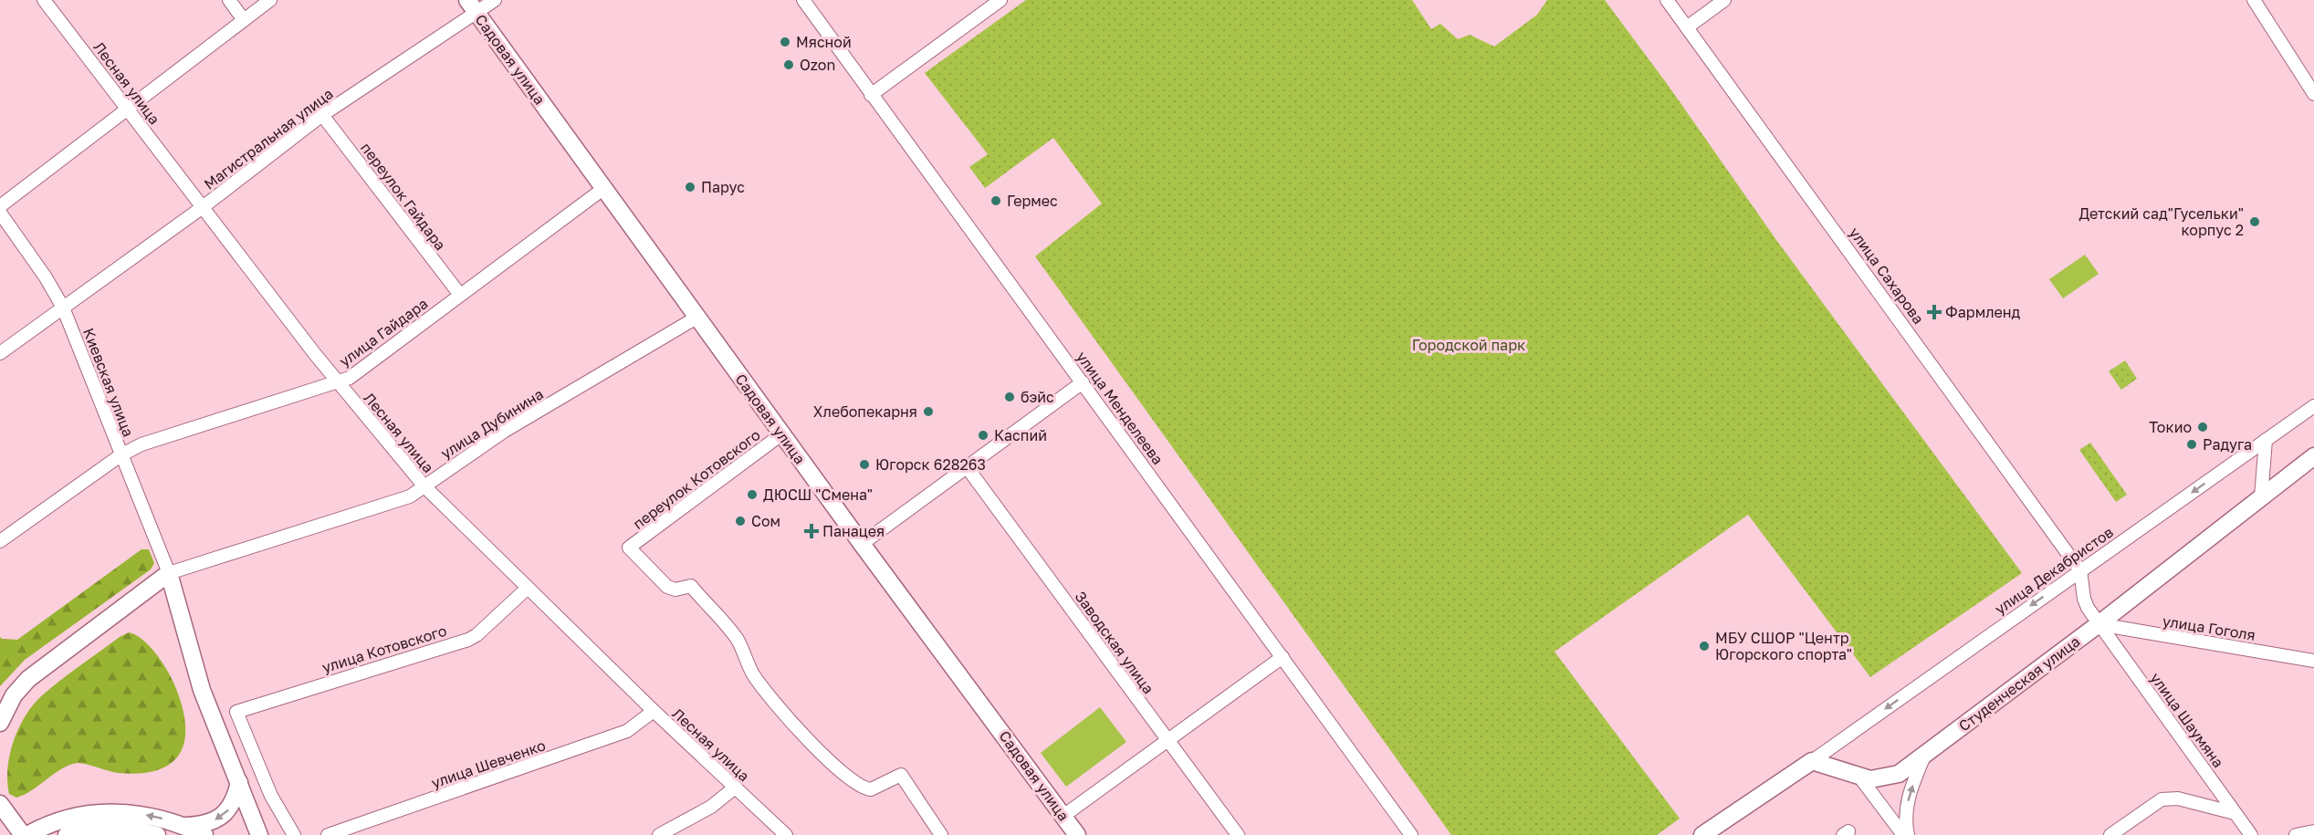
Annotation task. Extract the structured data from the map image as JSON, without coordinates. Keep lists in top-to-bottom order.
{
  "streets": {
    "street": [
      "Садовая улица",
      "Лесная улица",
      "Магистральная улица",
      "переулок Гайдара",
      "улица Сахарова",
      "улица Гайдара",
      "Киевская улица",
      "улица Менделеева",
      "улица Дубинина",
      "переулок Котовского",
      "улица Декабристов",
      "улица Гоголя",
      "Заводская улица",
      "улица Котовского",
      "Студенческая улица",
      "улица Шаумяна",
      "улица Шевченко"
    ]
  },
  "crossings": [
    ["Садовая улица", "Магистральная улица"],
    ["Садовая улица", "улица Гайдара"],
    ["Садовая улица", "улица Дубинина"],
    ["Садовая улица", "переулок Котовского"],
    ["Лесная улица", "Магистральная улица"],
    ["Лесная улица", "улица Гайдара"],
    ["Лесная улица", "улица Дубинина"],
    ["Лесная улица", "улица Котовского"],
    ["Лесная улица", "улица Шевченко"],
    ["Магистральная улица", "переулок Гайдара"],
    ["Магистральная улица", "Киевская улица"],
    ["переулок Гайдара", "улица Гайдара"],
    ["улица Сахарова", "улица Декабристов"],
    ["улица Сахарова", "улица Шаумяна"],
    ["улица Гайдара", "Киевская улица"],
    ["Киевская улица", "улица Дубинина"],
    ["улица Декабристов", "Студенческая улица"],
    ["улица Декабристов", "улица Шаумяна"],
    ["улица Гоголя", "Студенческая улица"],
    ["улица Гоголя", "улица Шаумяна"],
    ["Студенческая улица", "улица Шаумяна"]
  ],
  "one_way": ["улица Декабристов"],
  "parks": ["Городской парк"],
  "places": {
    "other": [
      "Мясной",
      "Ozon",
      "Парус",
      "Гермес",
      "Детский сад\"Гусельки\" корпус 2",
      "бэйс",
      "Хлебопекарня",
      "Токио",
      "Каспий",
      "Радуга",
      "Югорск 628263",
      "ДЮСШ \"Смена\"",
      "Сом",
      "МБУ СШОР \"Центр Югорского спорта\""
    ],
    "health": ["Фармленд", "Панацея"]
  }
}
